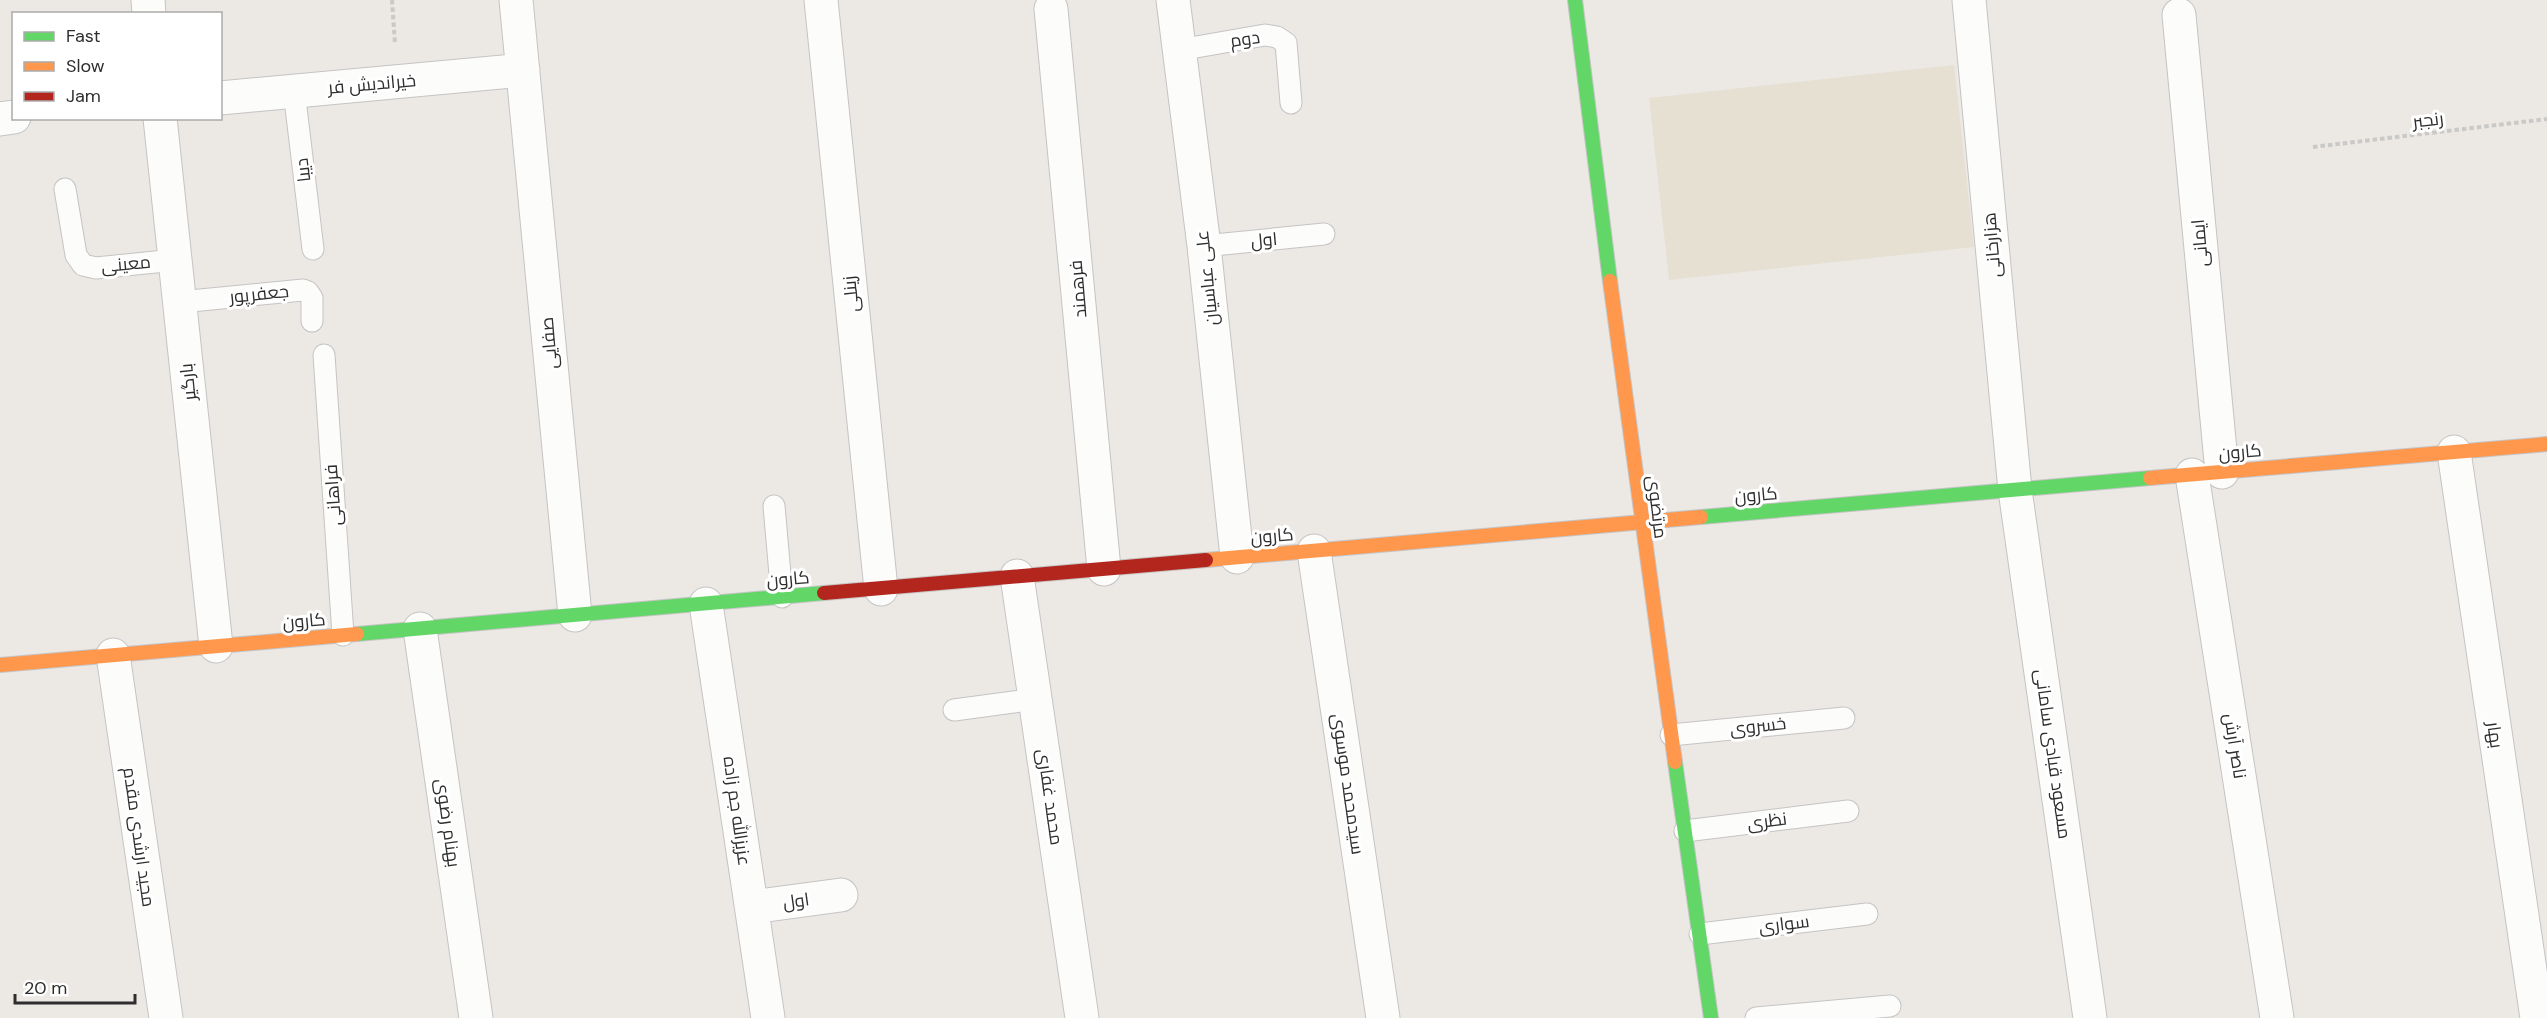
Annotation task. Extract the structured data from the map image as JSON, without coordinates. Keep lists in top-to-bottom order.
{
  "streets": {
    "main road": ["کارون", "مرتضوی"],
    "street": [
      "خیراندیش فر",
      "اول",
      "ایمانی",
      "هزارخانی",
      "علی عباسیان",
      "فرهمند",
      "زینلی",
      "صفایی",
      "بارگیر",
      "بهار",
      "ناصر آرش",
      "مسعود قبادی سامانی",
      "سیدمحمد موسوی",
      "محمد غفاری",
      "عزیزالله جم زاده",
      "بهنام رضوی",
      "مجید ارشدی مقدم"
    ],
    "lane": [
      "دوم",
      "دیبا",
      "معینی",
      "جعفرپور",
      "فراهانی",
      "خسروی",
      "نظری",
      "سواری"
    ],
    "path": ["رنجبر"]
  },
  "crossings": [
    ["دوم", "علی عباسیان"],
    ["خیراندیش فر", "دیبا"],
    ["خیراندیش فر", "صفایی"],
    ["اول", "علی عباسیان"],
    ["اول", "عزیزالله جم زاده"],
    ["ایمانی", "کارون"],
    ["ایمانی", "ناصر آرش"],
    ["هزارخانی", "کارون"],
    ["هزارخانی", "مسعود قبادی سامانی"],
    ["معینی", "بارگیر"],
    ["علی عباسیان", "کارون"],
    ["فرهمند", "کارون"],
    ["جعفرپور", "بارگیر"],
    ["زینلی", "کارون"],
    ["صفایی", "کارون"],
    ["بارگیر", "کارون"],
    ["کارون", "فراهانی"],
    ["کارون", "مرتضوی"],
    ["کارون", "بهار"],
    ["کارون", "ناصر آرش"],
    ["کارون", "مسعود قبادی سامانی"],
    ["کارون", "سیدمحمد موسوی"],
    ["کارون", "محمد غفاری"],
    ["کارون", "عزیزالله جم زاده"],
    ["کارون", "بهنام رضوی"],
    ["کارون", "مجید ارشدی مقدم"],
    ["مرتضوی", "خسروی"],
    ["مرتضوی", "نظری"],
    ["مرتضوی", "سواری"]
  ],
  "legend": ["Fast", "Slow", "Jam"],
  "scale_bar": "20 m"
}
